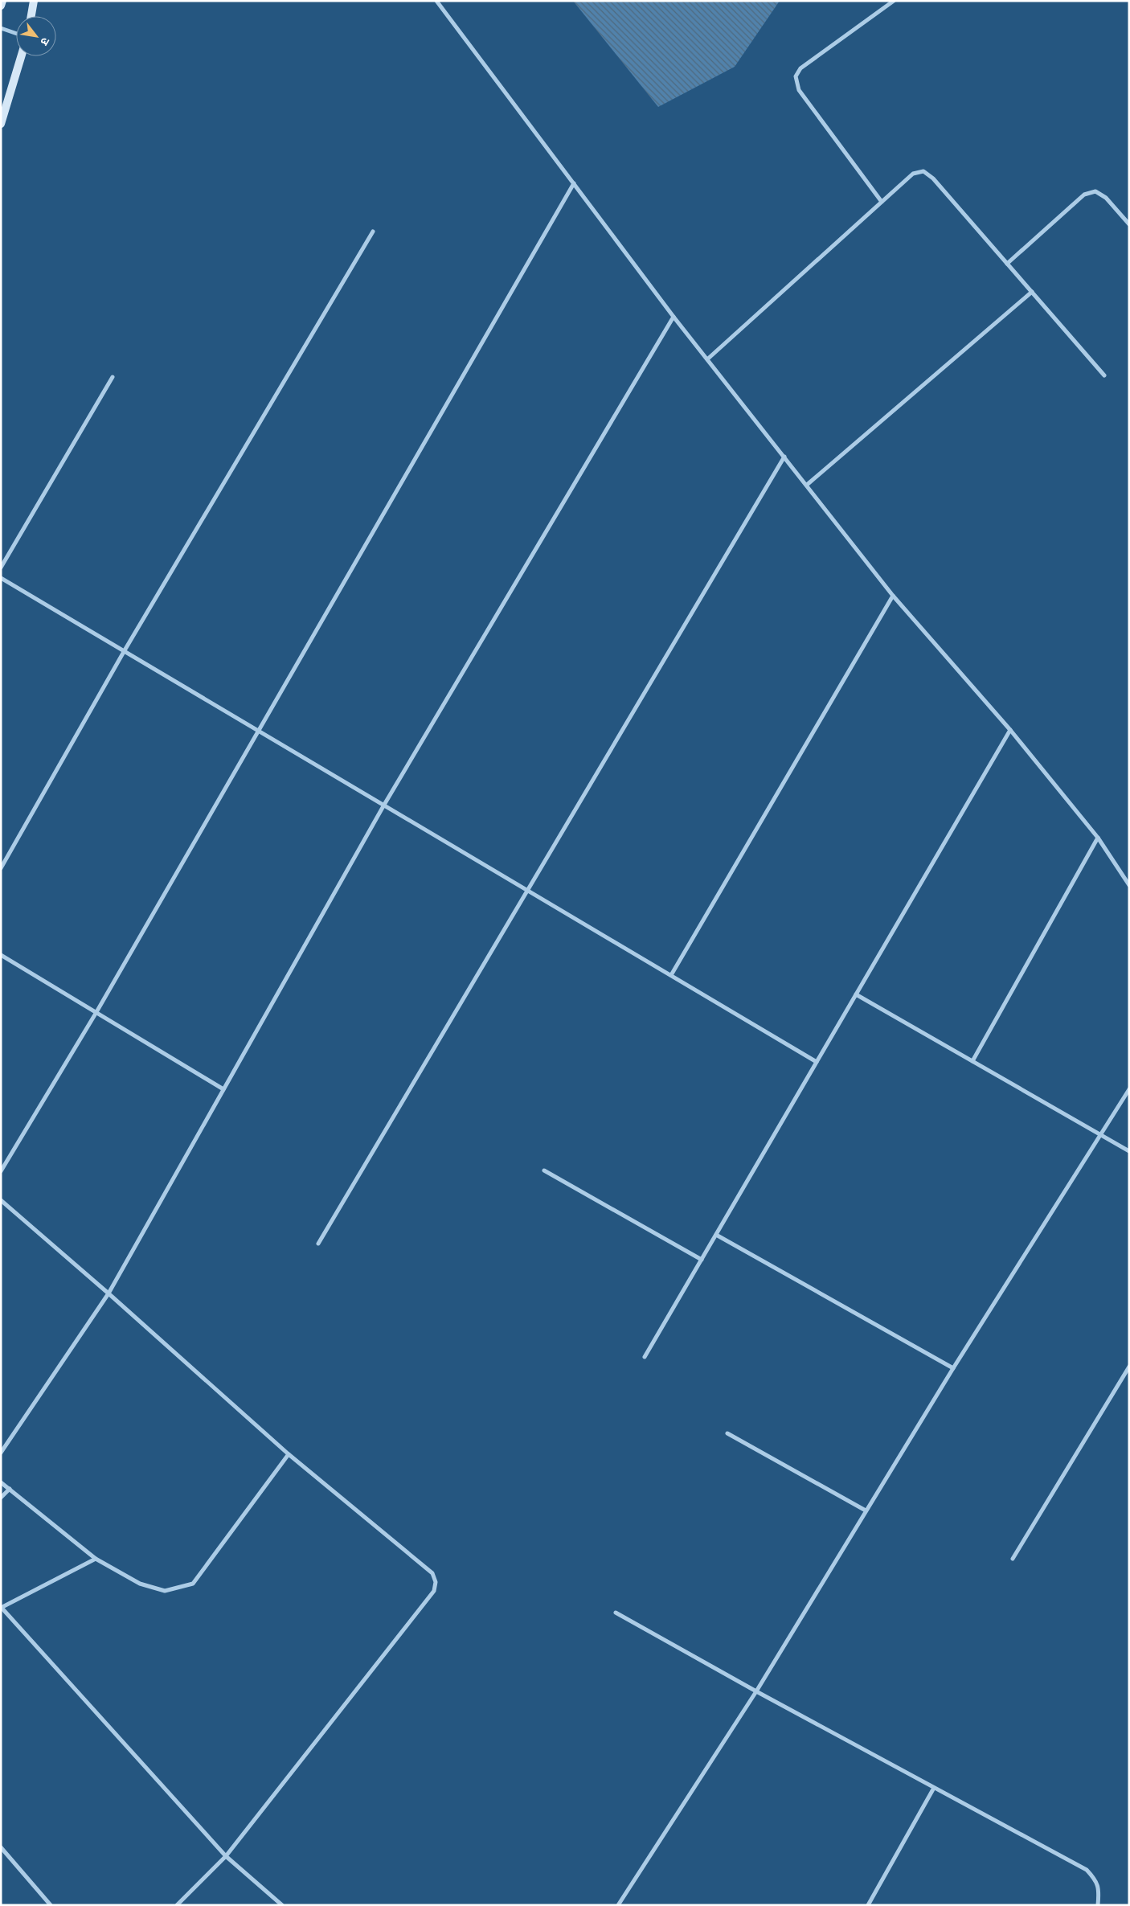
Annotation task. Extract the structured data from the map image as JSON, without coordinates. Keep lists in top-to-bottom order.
{
  "north": "bottom right"
}
